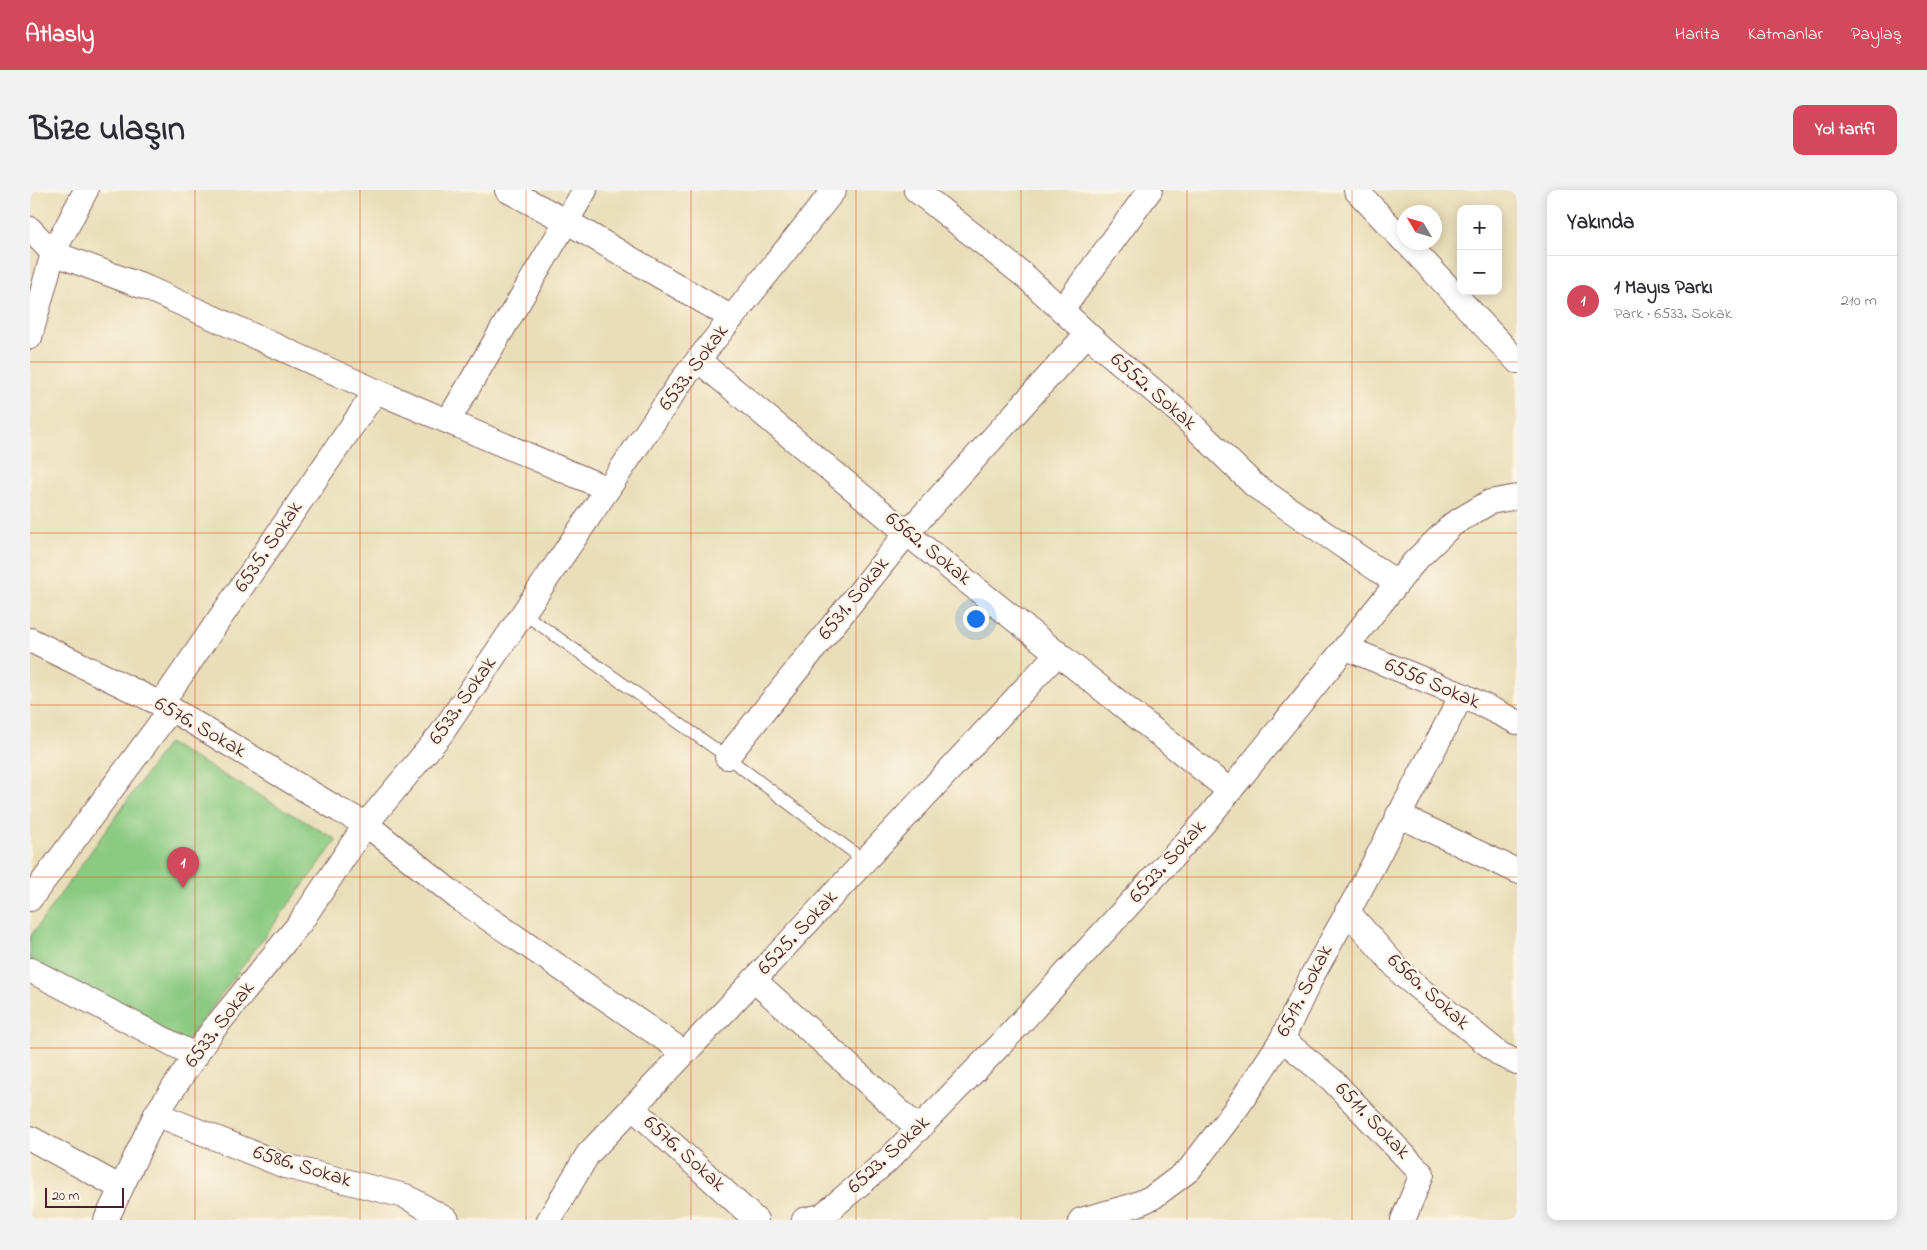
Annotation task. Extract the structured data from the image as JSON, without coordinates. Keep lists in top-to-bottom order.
{
  "streets": {
    "street": [
      "6533. Sokak",
      "6552. Sokak",
      "6535. Sokak",
      "6562. Sokak",
      "6531. Sokak",
      "6556 Sokak",
      "6576. Sokak",
      "6523. Sokak",
      "6525. Sokak",
      "6517. Sokak",
      "6560. Sokak",
      "6511. Sokak",
      "6586. Sokak"
    ]
  },
  "crossings": [
    ["6533. Sokak", "6562. Sokak"],
    ["6533. Sokak", "6576. Sokak"],
    ["6533. Sokak", "6586. Sokak"],
    ["6552. Sokak", "6531. Sokak"],
    ["6552. Sokak", "6523. Sokak"],
    ["6535. Sokak", "6576. Sokak"],
    ["6562. Sokak", "6531. Sokak"],
    ["6562. Sokak", "6523. Sokak"],
    ["6562. Sokak", "6525. Sokak"],
    ["6556 Sokak", "6523. Sokak"],
    ["6556 Sokak", "6517. Sokak"],
    ["6576. Sokak", "6525. Sokak"],
    ["6517. Sokak", "6560. Sokak"],
    ["6517. Sokak", "6511. Sokak"]
  ],
  "scale_bar": "20 m",
  "north": "top left",
  "page": {
    "header": "Atlasly",
    "nav": ["Harita", "Katmanlar", "Paylaş"],
    "title": "Bize ulaşın",
    "buttons": "Yol tarifi",
    "heading": "Yakında",
    "map_buttons": ["+", "−"],
    "list": [
      {
        "mark": "1",
        "name": "1 Mayıs Parkı",
        "note": "Park · 6533. Sokak",
        "value": "210 m"
      }
    ],
    "pins": "1",
    "scale": "20 m"
  }
}
